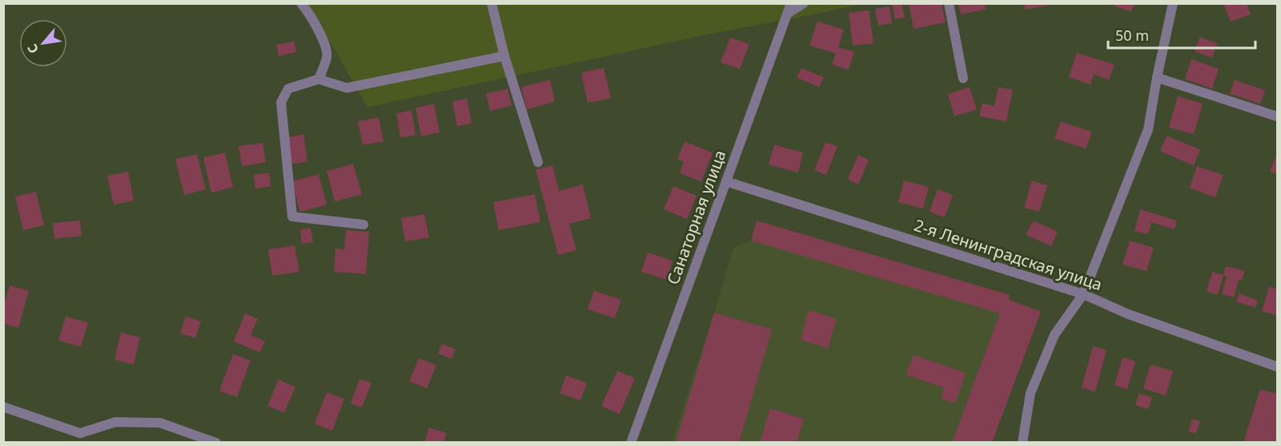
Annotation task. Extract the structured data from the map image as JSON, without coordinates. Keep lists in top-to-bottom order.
{
  "streets": {
    "street": ["Санаторная улица", "2-я Ленинградская улица"]
  },
  "crossings": [
    ["Санаторная улица", "2-я Ленинградская улица"]
  ],
  "scale_bar": "50 m",
  "north": "bottom left"
}
